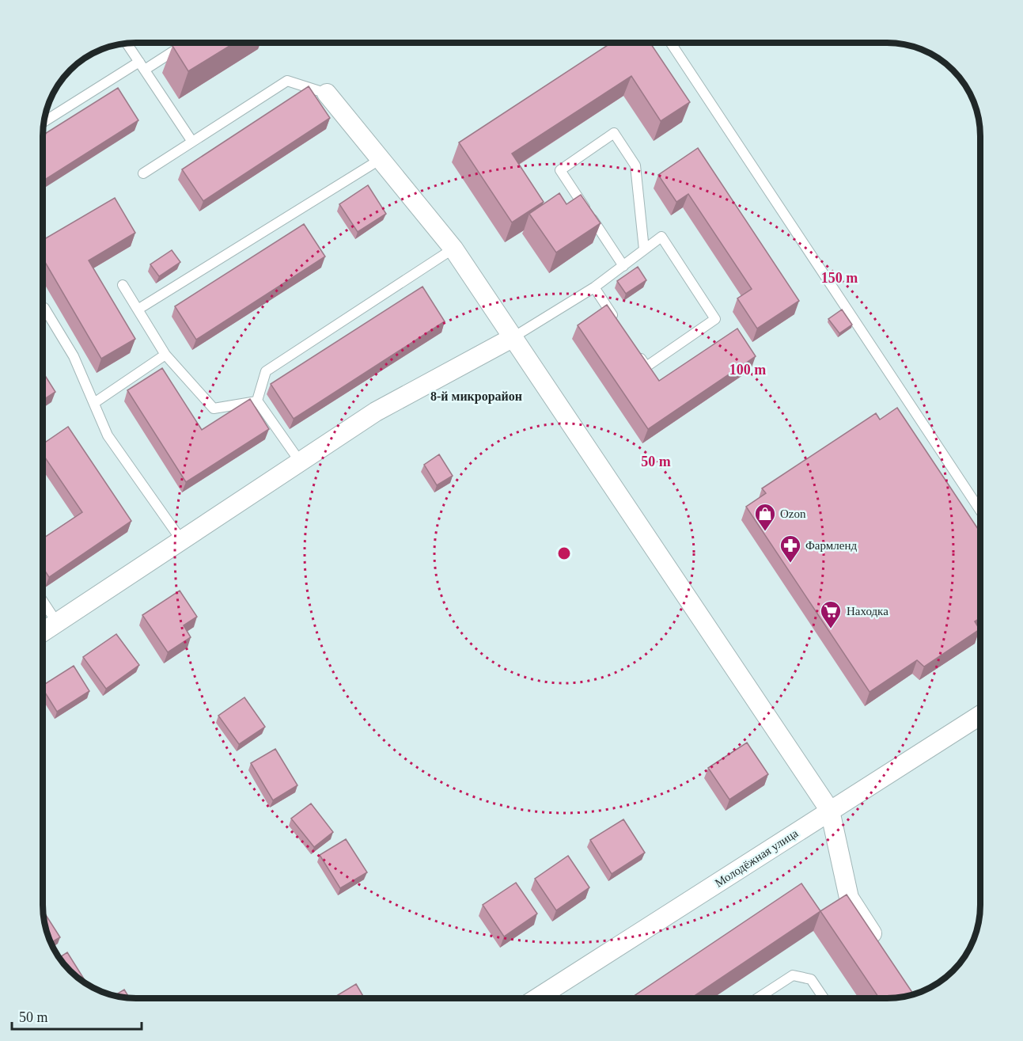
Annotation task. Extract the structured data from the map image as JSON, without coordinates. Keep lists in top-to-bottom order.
{
  "streets": {
    "street": ["Молодёжная улица"]
  },
  "districts": ["8-й микрорайон"],
  "places": {
    "shop": ["Ozon"],
    "pharmacy": ["Фармленд"],
    "supermarket": ["Находка"]
  },
  "scale_bar": "50 m",
  "rings": ["150 m", "100 m", "50 m"]
}
